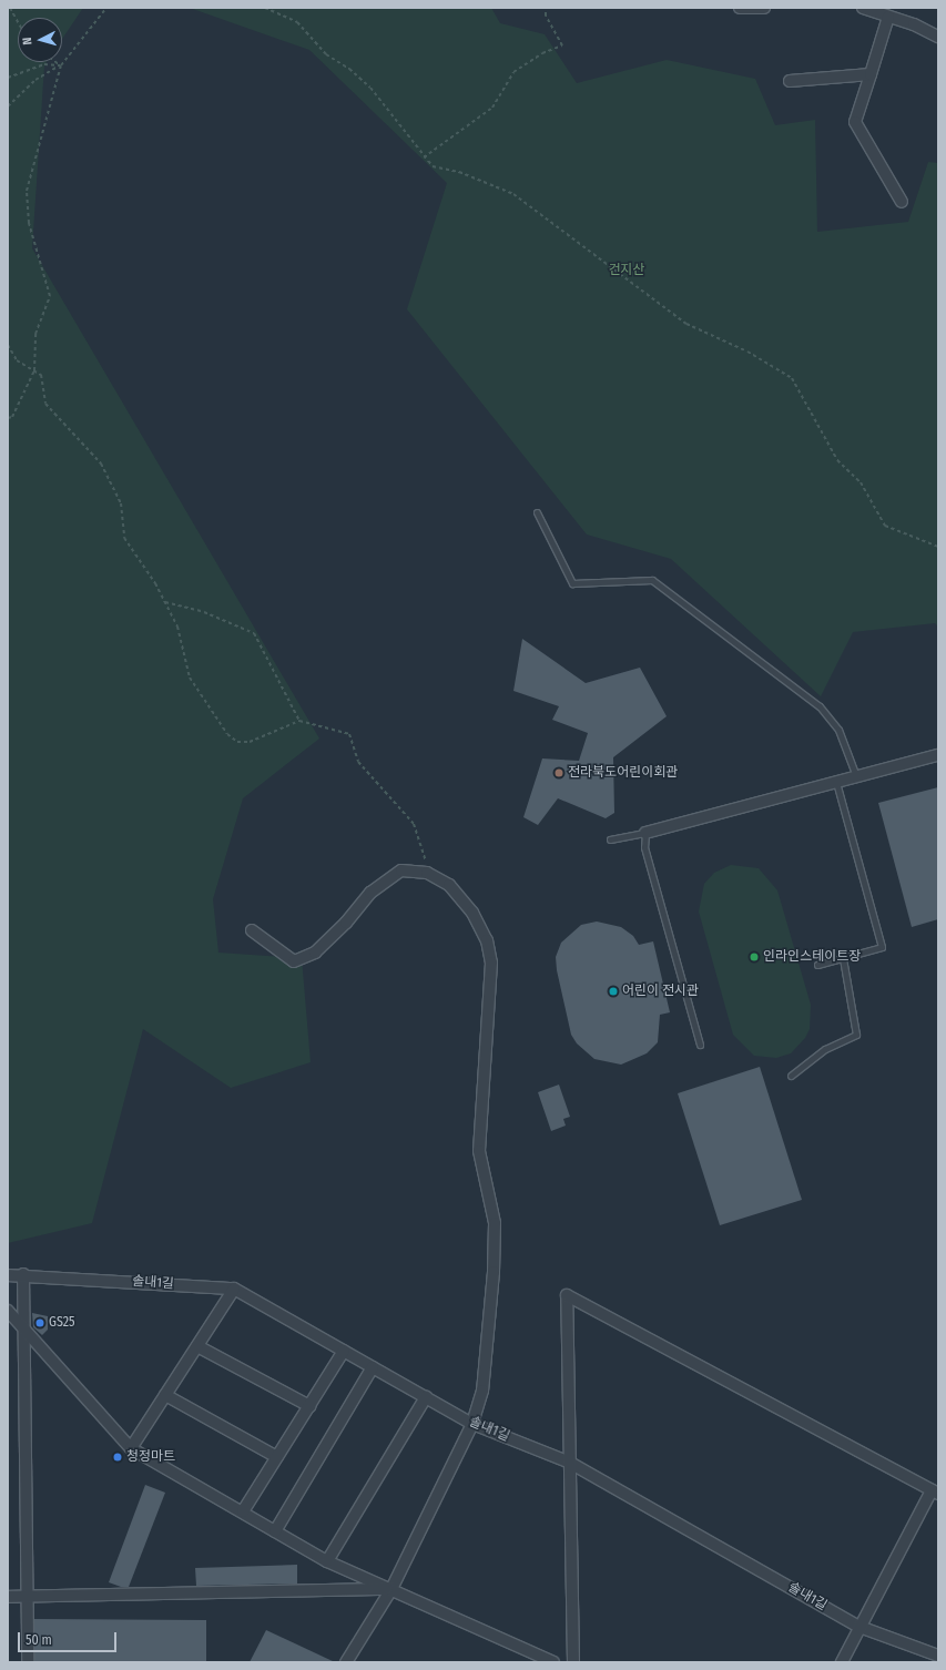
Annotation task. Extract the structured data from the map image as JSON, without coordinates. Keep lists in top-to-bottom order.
{
  "streets": {
    "street": ["솔내1길"]
  },
  "parks": ["건지산"],
  "places": [
    "전라북도어린이회관",
    "인라인스테이트장",
    "어린이 전시관",
    "GS25",
    "청정마트"
  ],
  "scale_bar": "50 m",
  "north": "left"
}
